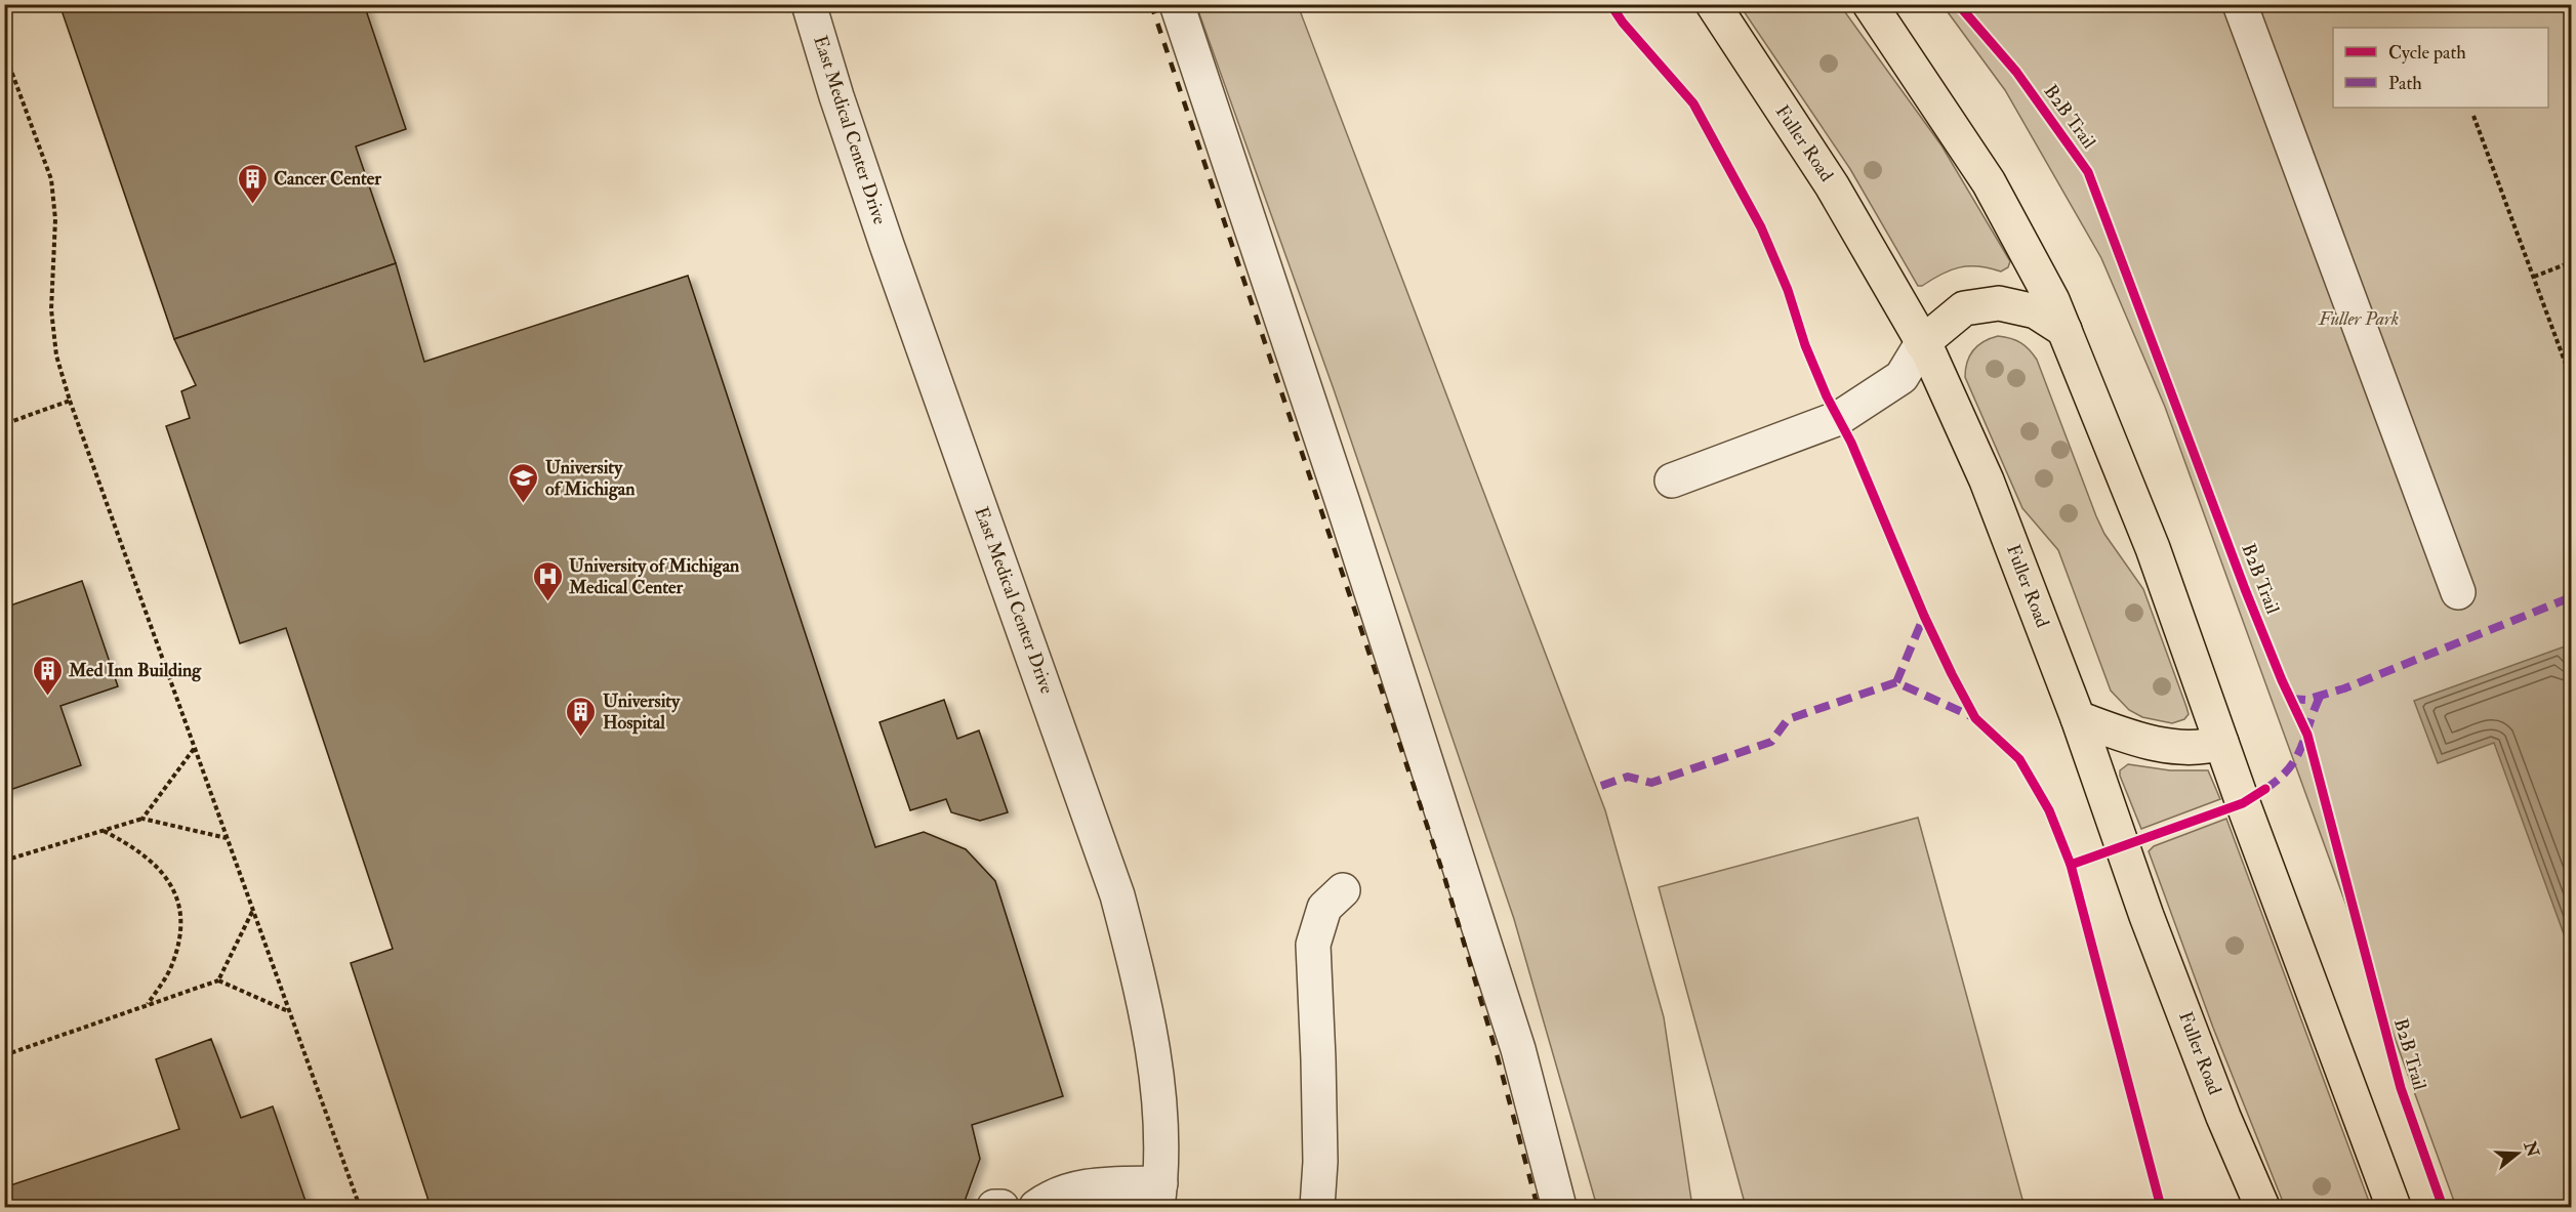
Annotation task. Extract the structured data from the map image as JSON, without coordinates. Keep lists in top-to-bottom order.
{
  "streets": {
    "main road": ["Fuller Road"],
    "street": ["East Medical Center Drive"],
    "cycle path": ["B2B Trail"]
  },
  "parks": ["Fuller Park"],
  "places": {
    "building": ["Cancer Center", "Med Inn Building", "University Hospital"],
    "school or university": ["University of Michigan"],
    "hospital": ["University of Michigan Medical Center"]
  },
  "legend": ["Cycle path", "Path"],
  "north": "right"
}
